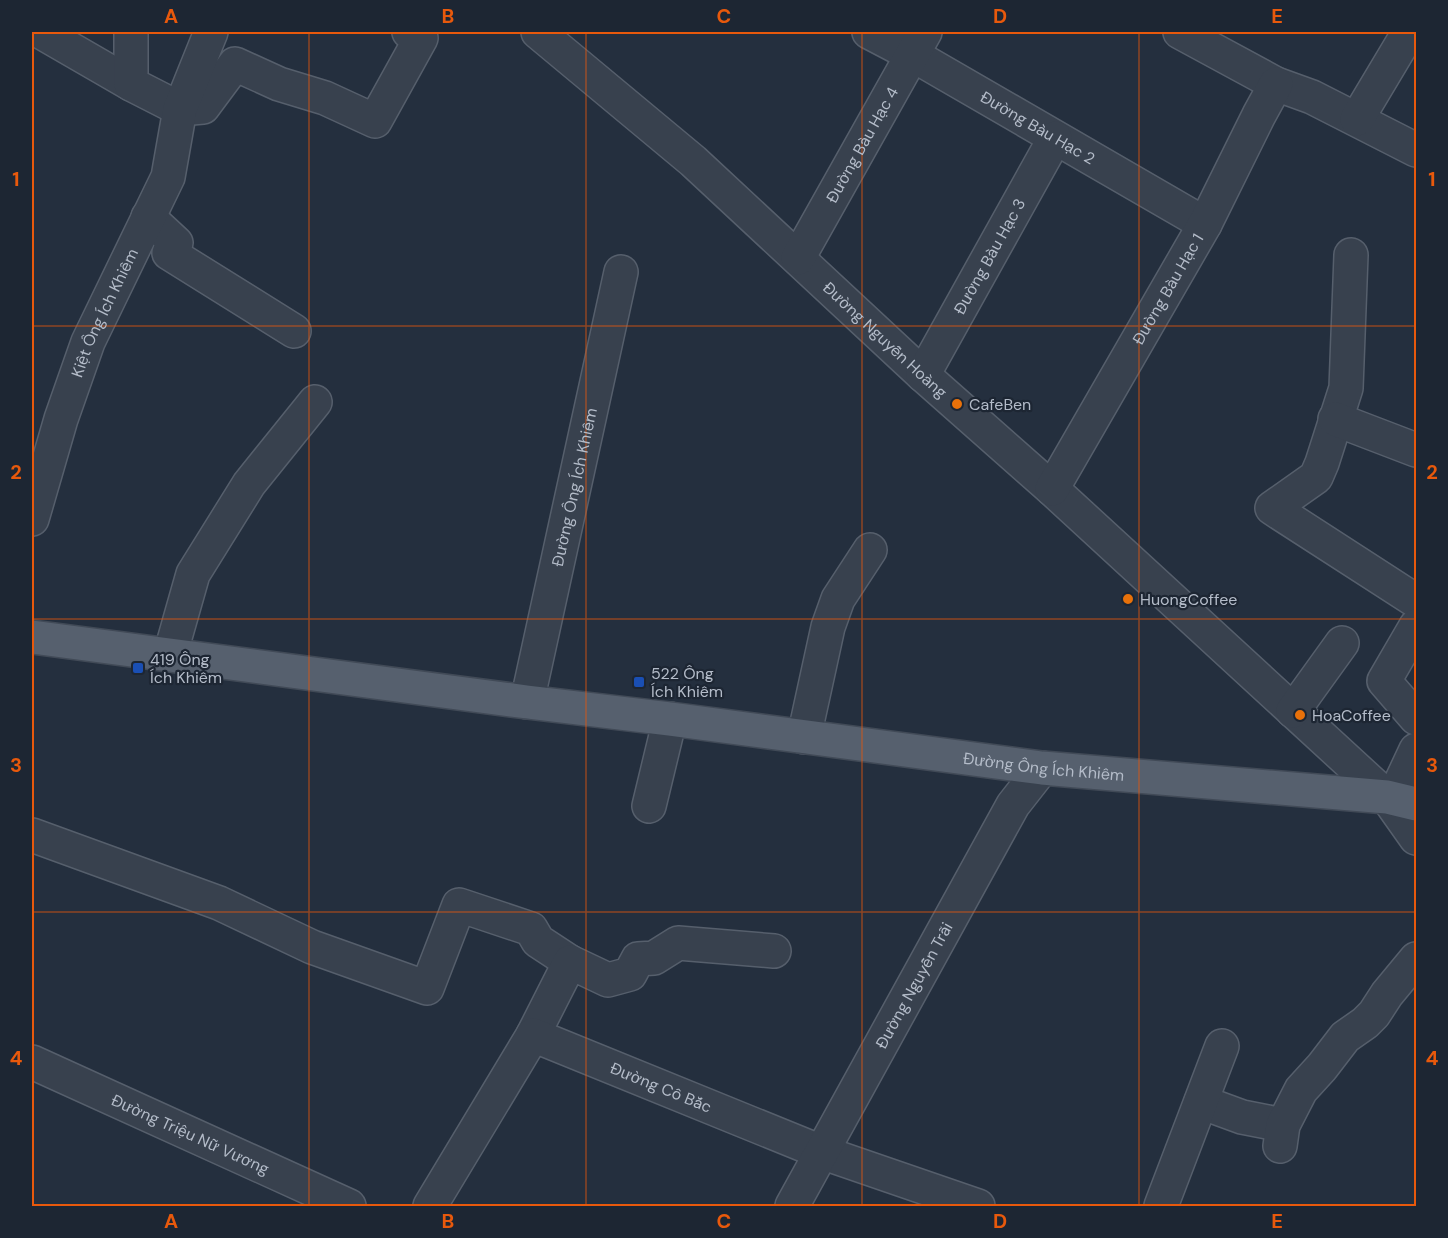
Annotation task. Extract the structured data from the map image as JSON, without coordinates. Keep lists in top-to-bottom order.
{
  "streets": {
    "main road": ["Đường Ông Ích Khiêm"],
    "street": [
      "Đường Bàu Hạc 2",
      "Đường Bàu Hạc 4",
      "Đường Bàu Hạc 3",
      "Đường Bàu Hạc 1",
      "Kiệt Ông Ích Khiêm",
      "Đường Nguyễn Hoàng",
      "Đường Nguyễn Trãi",
      "Đường Cô Bắc",
      "Đường Triệu Nữ Vương"
    ]
  },
  "crossings": [
    ["Đường Bàu Hạc 2", "Đường Bàu Hạc 4"],
    ["Đường Bàu Hạc 2", "Đường Bàu Hạc 3"],
    ["Đường Bàu Hạc 2", "Đường Bàu Hạc 1"],
    ["Đường Bàu Hạc 4", "Đường Nguyễn Hoàng"],
    ["Đường Bàu Hạc 3", "Đường Nguyễn Hoàng"],
    ["Đường Bàu Hạc 1", "Đường Nguyễn Hoàng"],
    ["Đường Nguyễn Hoàng", "Đường Ông Ích Khiêm"],
    ["Đường Ông Ích Khiêm", "Đường Nguyễn Trãi"],
    ["Đường Nguyễn Trãi", "Đường Cô Bắc"]
  ],
  "places": {
    "other": ["CafeBen", "HuongCoffee", "HoaCoffee"],
    "transit": ["419 Ông Ích Khiêm", "522 Ông Ích Khiêm"]
  },
  "grid": {
    "columns": [
      "A",
      "B",
      "C",
      "D",
      "E"
    ],
    "rows": [
      "1",
      "2",
      "3",
      "4"
    ]
  }
}
